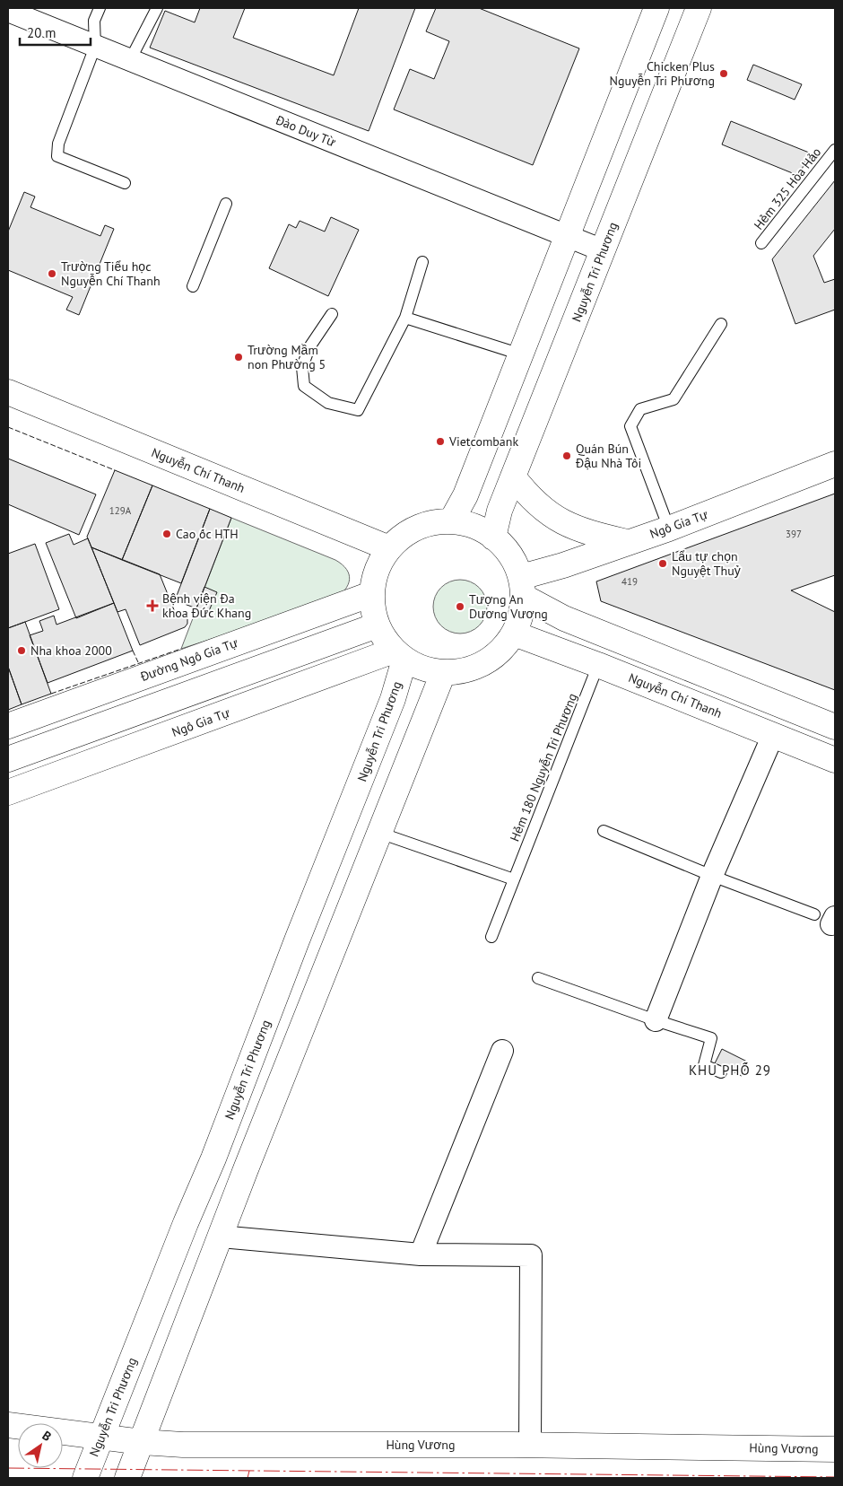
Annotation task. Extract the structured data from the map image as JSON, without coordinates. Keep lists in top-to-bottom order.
{
  "streets": {
    "main road": [
      "Nguyễn Tri Phương",
      "Nguyễn Chí Thanh",
      "Ngô Gia Tự",
      "Đường Ngô Gia Tự",
      "Hùng Vương"
    ],
    "street": ["Đào Duy Từ"],
    "lane": ["Hẻm 325 Hòa Hảo", "Hẻm 180 Nguyễn Tri Phương"]
  },
  "crossings": [
    ["Đào Duy Từ", "Nguyễn Tri Phương"],
    ["Nguyễn Tri Phương", "Nguyễn Chí Thanh"],
    ["Nguyễn Tri Phương", "Ngô Gia Tự"],
    ["Nguyễn Tri Phương", "Đường Ngô Gia Tự"],
    ["Nguyễn Tri Phương", "Hùng Vương"],
    ["Nguyễn Chí Thanh", "Ngô Gia Tự"],
    ["Nguyễn Chí Thanh", "Đường Ngô Gia Tự"],
    ["Nguyễn Chí Thanh", "Hẻm 180 Nguyễn Tri Phương"],
    ["Ngô Gia Tự", "Đường Ngô Gia Tự"]
  ],
  "districts": ["KHU PHỐ 29"],
  "places": {
    "other": [
      "Chicken Plus Nguyễn Tri Phương",
      "Trường Tiểu học Nguyễn Chí Thanh",
      "Trường Mầm non Phường 5",
      "Vietcombank",
      "Quán Bún Đậu Nhà Tôi",
      "Cao ốc HTH",
      "Lẩu tự chọn Nguyệt Thuỷ",
      "Tượng An Dương Vương",
      "Nha khoa 2000"
    ],
    "health": ["Bệnh viện Đa khoa Đức Khang"]
  },
  "house_numbers": ["129A", "397", "419"],
  "scale_bar": "20 m",
  "north": "top right"
}
